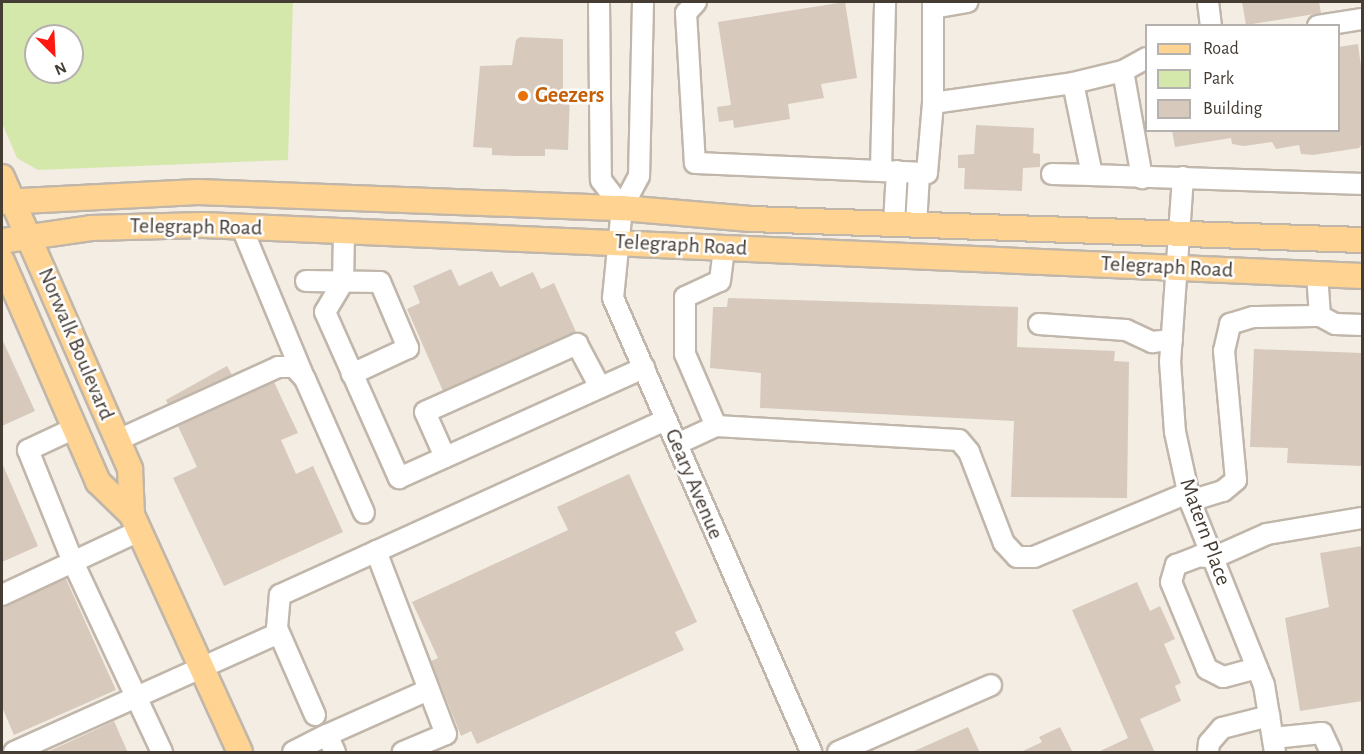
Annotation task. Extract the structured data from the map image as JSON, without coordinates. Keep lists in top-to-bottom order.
{
  "streets": {
    "main road": ["Telegraph Road", "Norwalk Boulevard"],
    "street": ["Geary Avenue", "Matern Place"]
  },
  "crossings": [
    ["Telegraph Road", "Norwalk Boulevard"],
    ["Telegraph Road", "Geary Avenue"],
    ["Telegraph Road", "Matern Place"]
  ],
  "places": ["Geezers"],
  "legend": ["Road", "Park", "Building"],
  "north": "bottom right"
}
